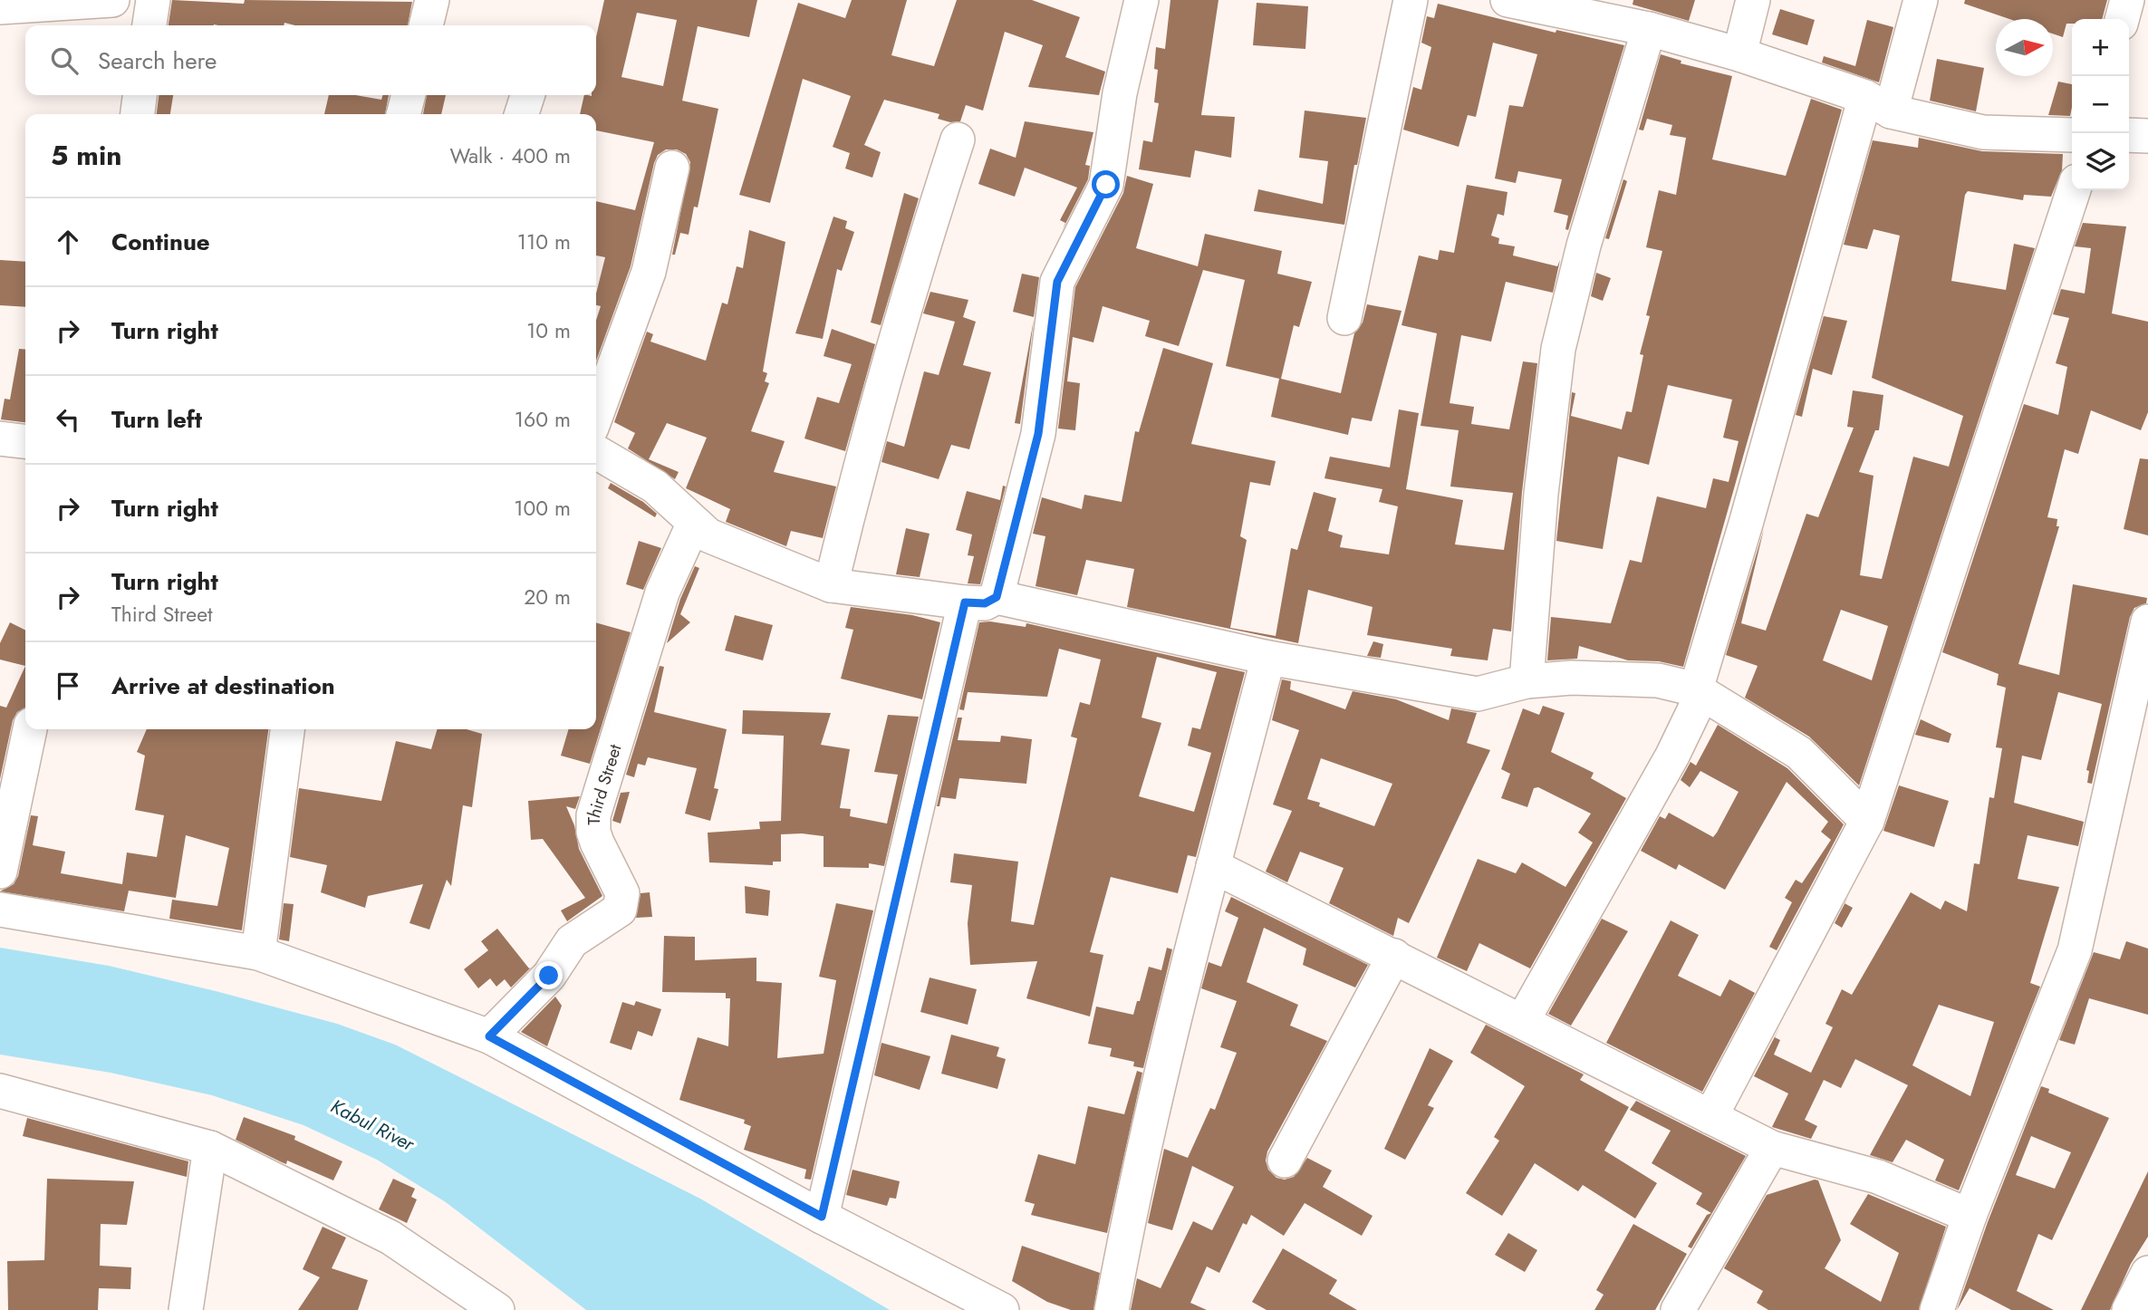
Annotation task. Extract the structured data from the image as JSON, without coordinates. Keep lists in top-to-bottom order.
{
  "streets": {
    "street": ["Third Street"]
  },
  "water": ["Kabul River"],
  "north": "right",
  "page": {
    "map_buttons": ["+", "−"],
    "search": "Search here",
    "heading": ["5 min", "Walk · 400 m"],
    "list": [
      ["Continue", "110 m"],
      ["Turn right", "10 m"],
      ["Turn left", "160 m"],
      ["Turn right", "100 m"],
      ["Turn right", "Third Street", "20 m"],
      "Arrive at destination"
    ]
  }
}
